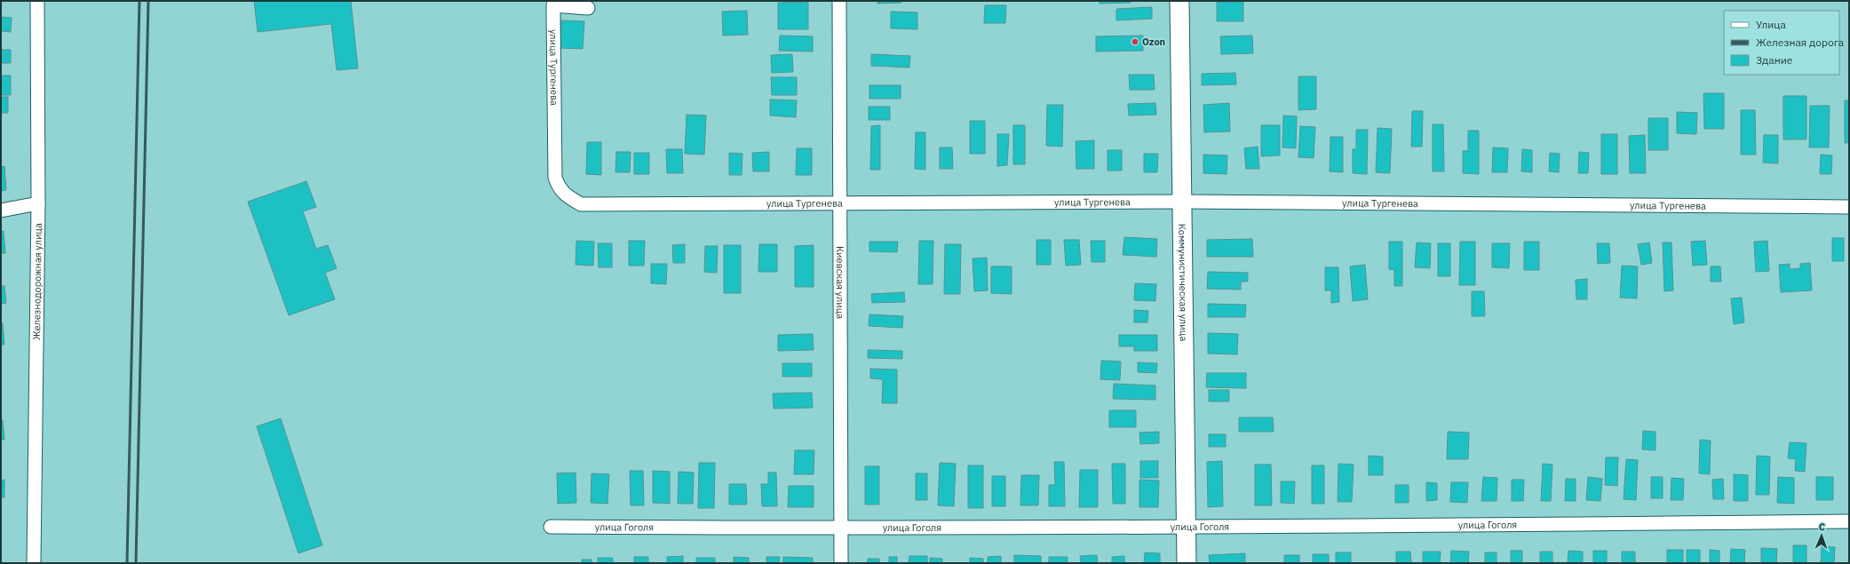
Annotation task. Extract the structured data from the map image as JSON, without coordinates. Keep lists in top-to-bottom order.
{
  "streets": {
    "street": [
      "улица Тургенева",
      "Киевская улица",
      "Коммунистическая улица",
      "Железнодорожная улица",
      "улица Гоголя"
    ]
  },
  "crossings": [
    ["улица Тургенева", "Киевская улица"],
    ["улица Тургенева", "Коммунистическая улица"],
    ["Киевская улица", "улица Гоголя"],
    ["Коммунистическая улица", "улица Гоголя"]
  ],
  "places": ["Ozon"],
  "legend": ["Улица", "Железная дорога", "Здание"],
  "north": "top"
}
